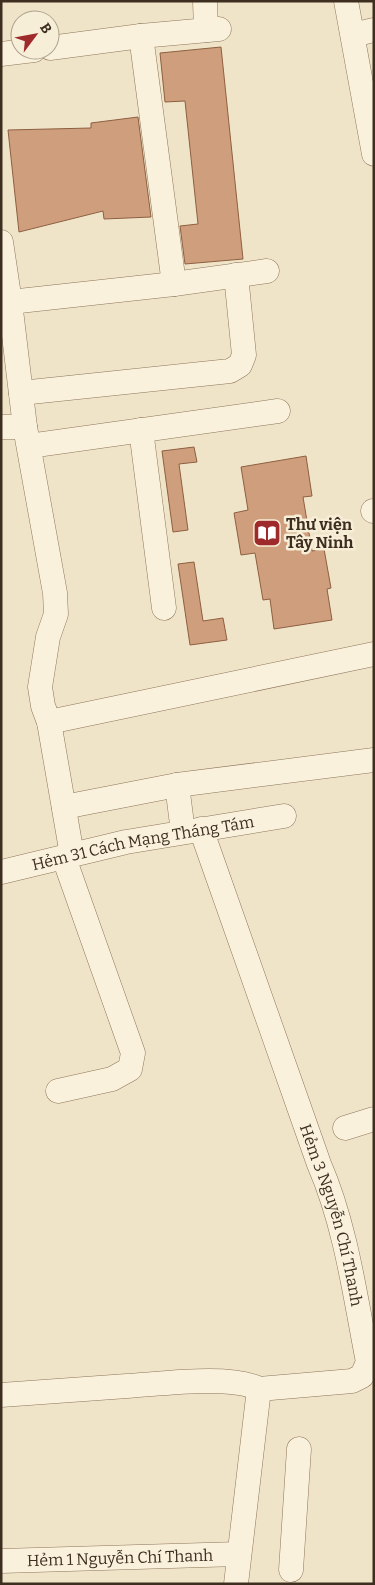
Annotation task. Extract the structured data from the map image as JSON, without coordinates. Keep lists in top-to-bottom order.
{
  "streets": {
    "street": ["Hẻm 31 Cách Mạng Tháng Tám", "Hẻm 3 Nguyễn Chí Thanh", "Hẻm 1 Nguyễn Chí Thanh"]
  },
  "crossings": [
    ["Hẻm 31 Cách Mạng Tháng Tám", "Hẻm 3 Nguyễn Chí Thanh"]
  ],
  "places": {
    "library": ["Thư viện Tây Ninh"]
  },
  "north": "top right"
}
